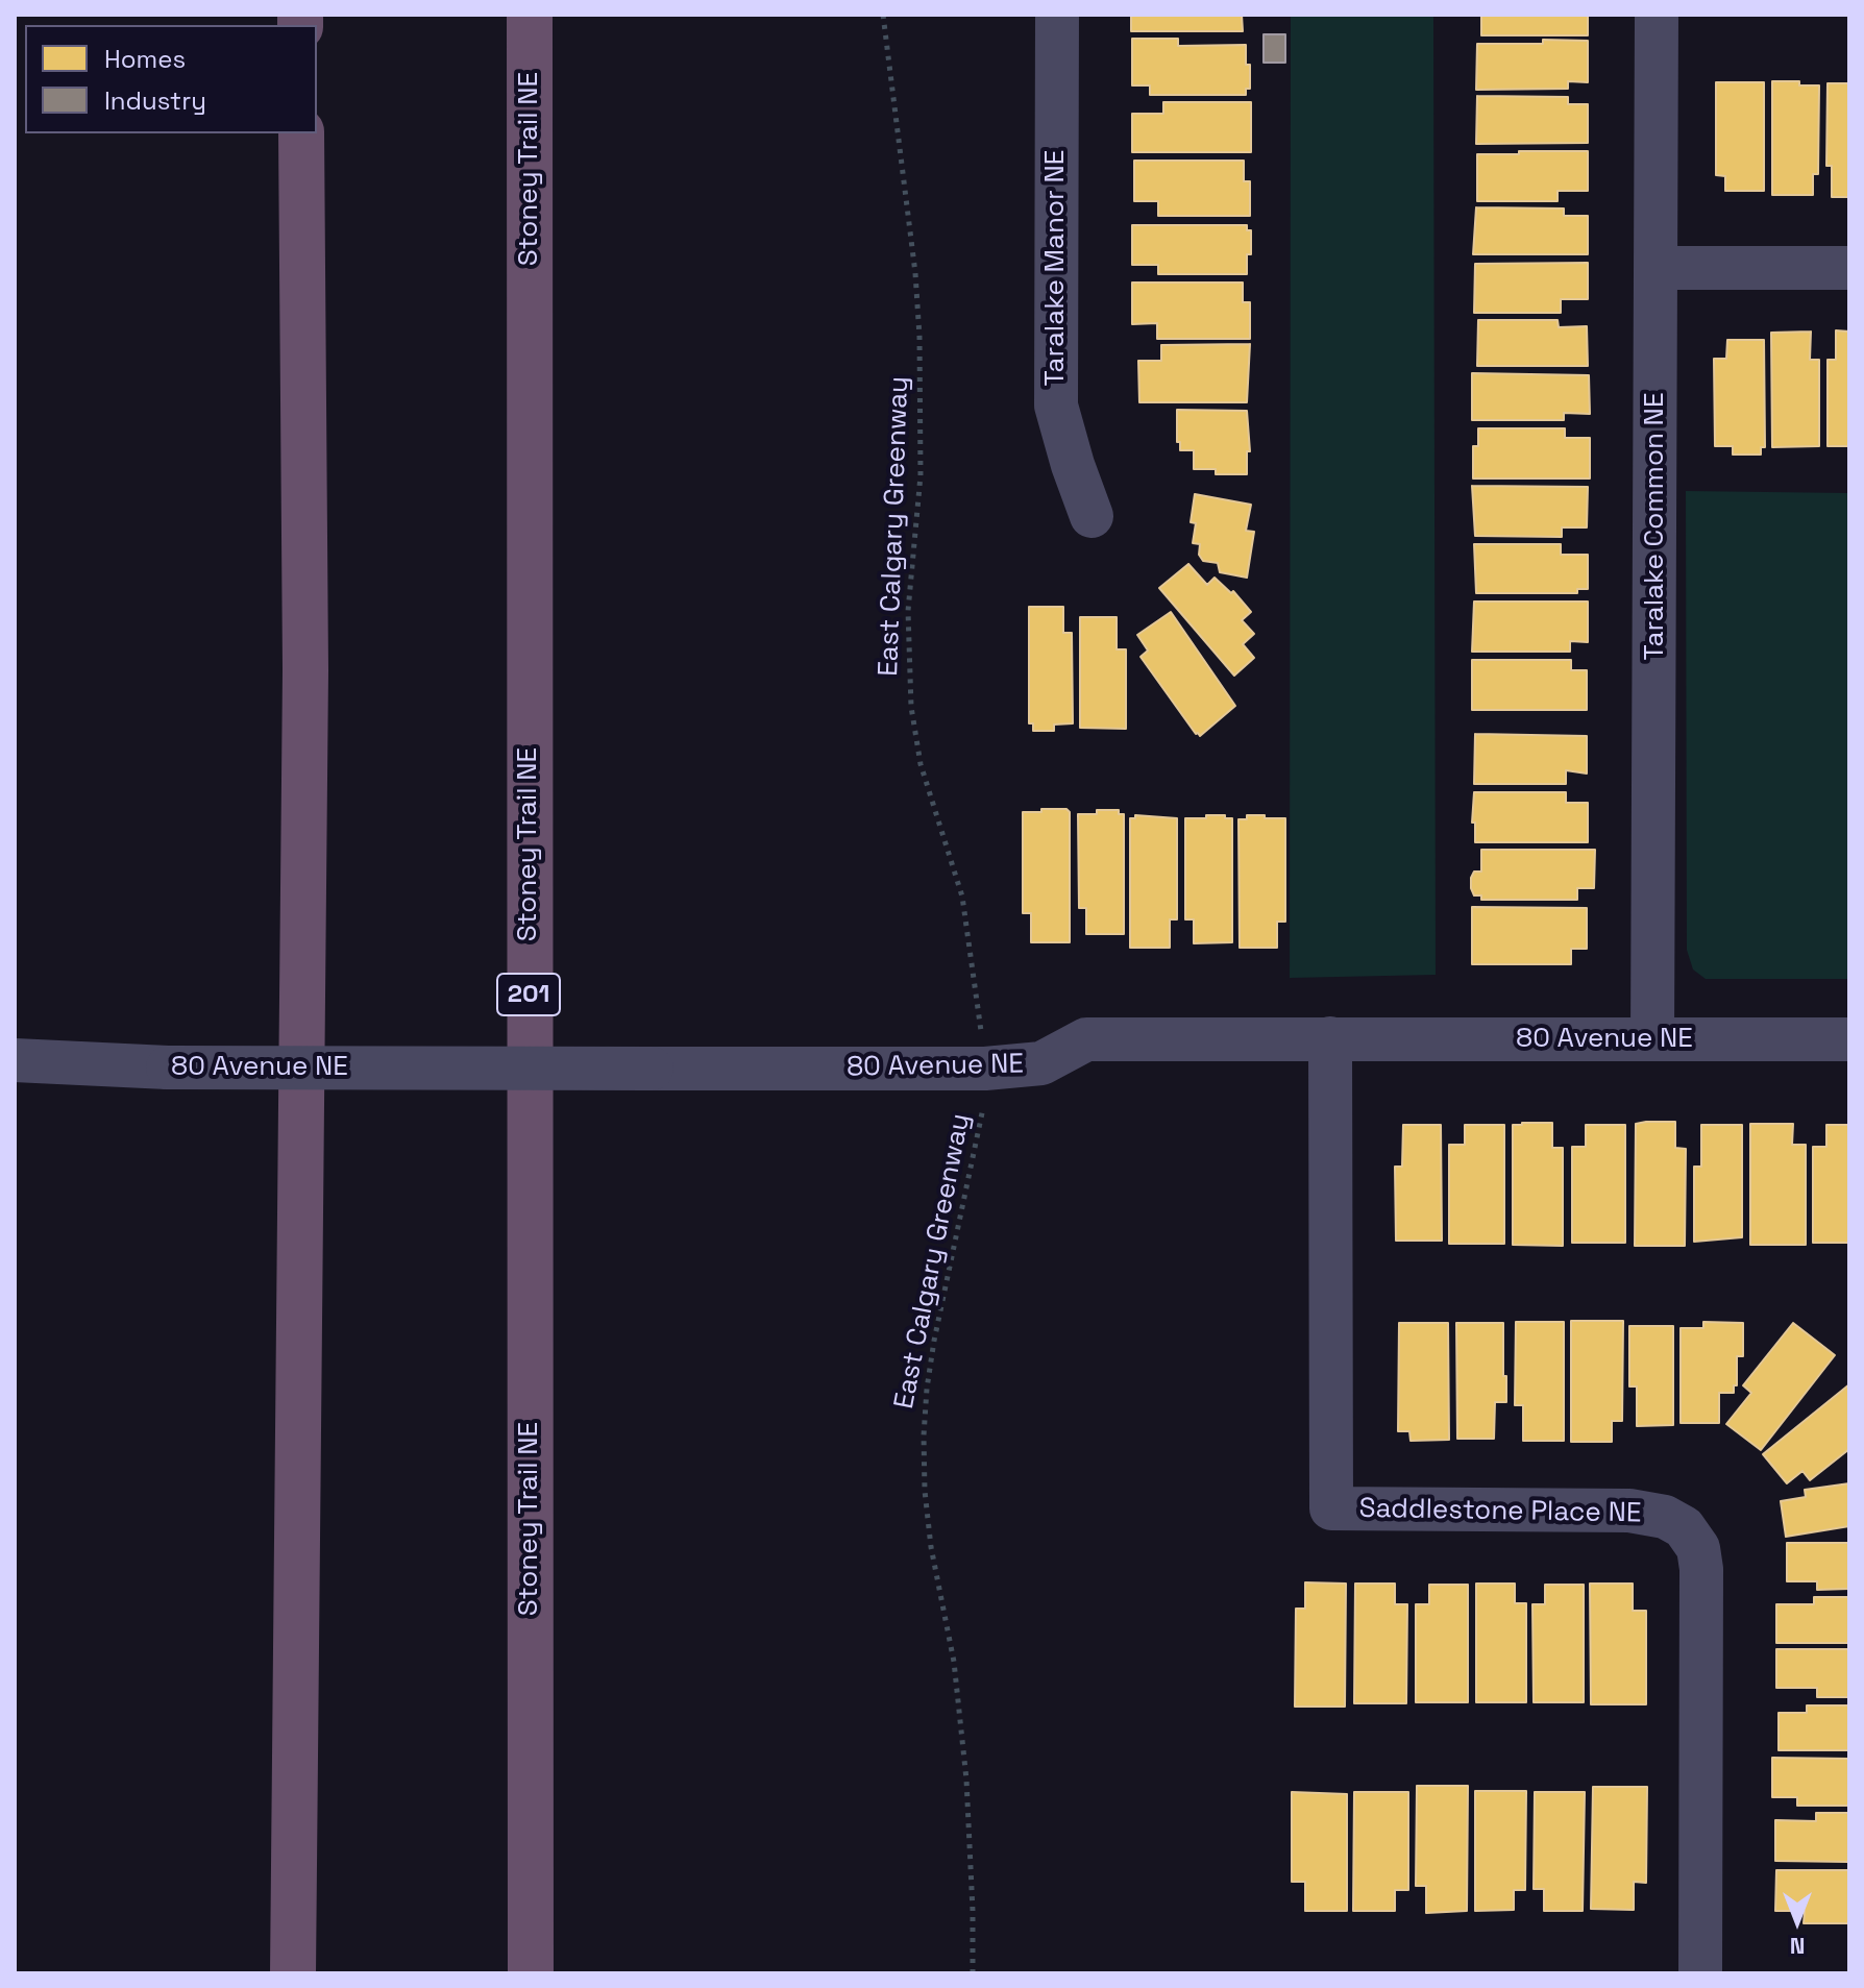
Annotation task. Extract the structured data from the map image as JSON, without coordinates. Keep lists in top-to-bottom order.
{
  "streets": {
    "highway": ["Stoney Trail NE", "201"],
    "street": [
      "Taralake Manor NE",
      "Taralake Common NE",
      "80 Avenue NE",
      "Saddlestone Place NE"
    ],
    "path": ["East Calgary Greenway"]
  },
  "crossings": [
    ["East Calgary Greenway", "80 Avenue NE"],
    ["Taralake Common NE", "80 Avenue NE"],
    ["80 Avenue NE", "Saddlestone Place NE"]
  ],
  "legend": ["Homes", "Industry"],
  "north": "bottom"
}
